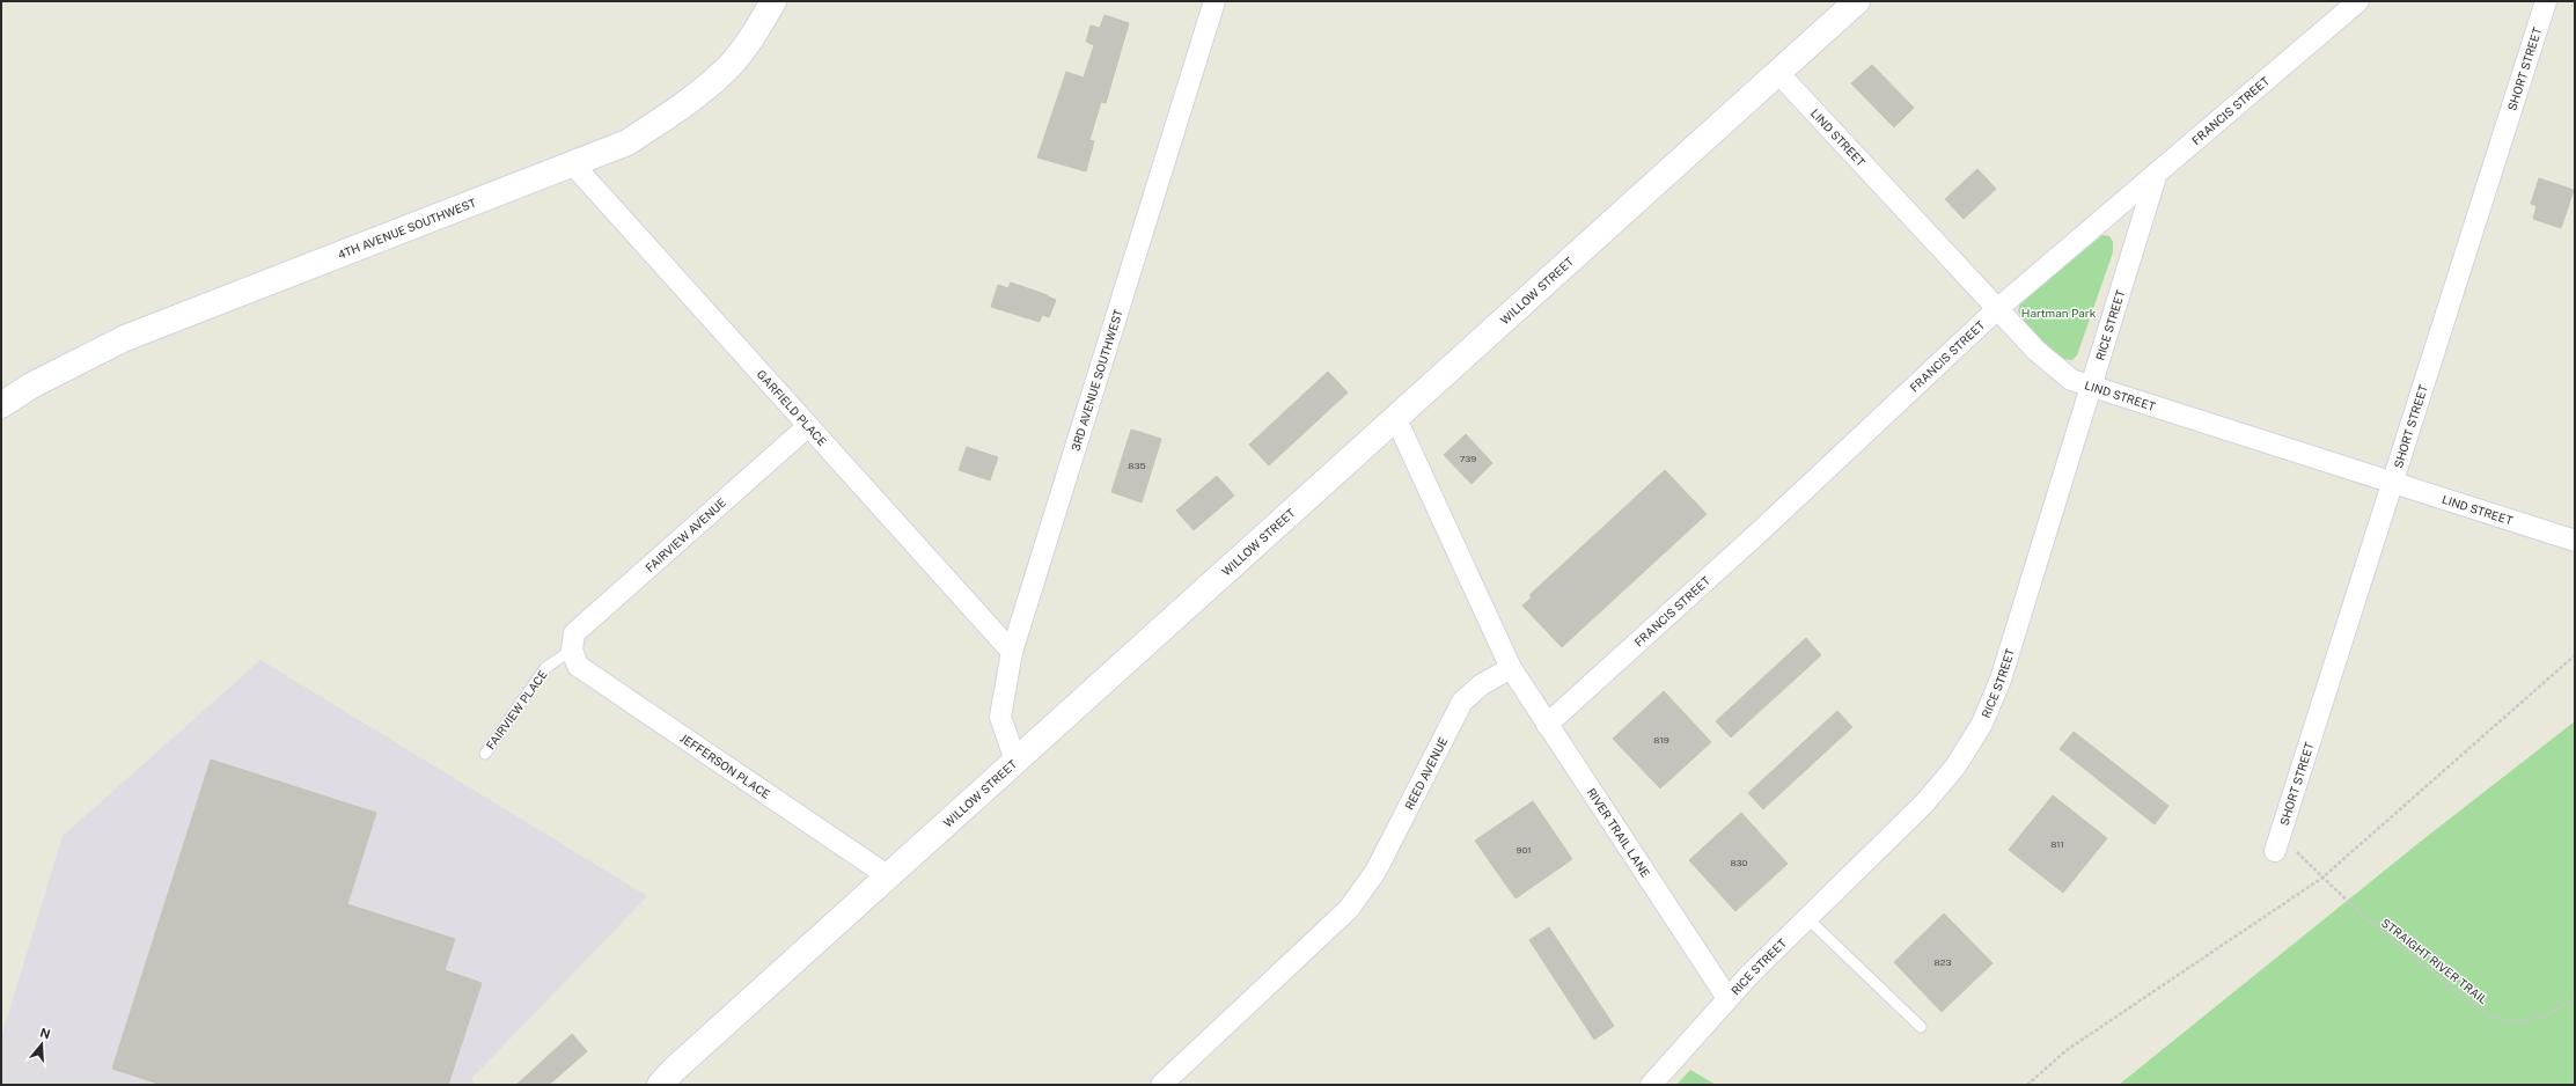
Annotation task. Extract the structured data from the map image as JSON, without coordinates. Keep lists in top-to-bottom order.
{
  "streets": {
    "street": [
      "SHORT STREET",
      "FRANCIS STREET",
      "LIND STREET",
      "4TH AVENUE SOUTHWEST",
      "WILLOW STREET",
      "RICE STREET",
      "3RD AVENUE SOUTHWEST",
      "GARFIELD PLACE",
      "FAIRVIEW AVENUE",
      "JEFFERSON PLACE",
      "REED AVENUE",
      "RIVER TRAIL LANE"
    ],
    "lane": ["FAIRVIEW PLACE"],
    "path": ["STRAIGHT RIVER TRAIL"]
  },
  "crossings": [
    ["SHORT STREET", "LIND STREET"],
    ["SHORT STREET", "STRAIGHT RIVER TRAIL"],
    ["FRANCIS STREET", "LIND STREET"],
    ["FRANCIS STREET", "RICE STREET"],
    ["FRANCIS STREET", "RIVER TRAIL LANE"],
    ["LIND STREET", "WILLOW STREET"],
    ["LIND STREET", "RICE STREET"],
    ["4TH AVENUE SOUTHWEST", "GARFIELD PLACE"],
    ["WILLOW STREET", "3RD AVENUE SOUTHWEST"],
    ["WILLOW STREET", "JEFFERSON PLACE"],
    ["RICE STREET", "RIVER TRAIL LANE"],
    ["3RD AVENUE SOUTHWEST", "GARFIELD PLACE"],
    ["GARFIELD PLACE", "FAIRVIEW AVENUE"],
    ["FAIRVIEW AVENUE", "FAIRVIEW PLACE"],
    ["FAIRVIEW AVENUE", "JEFFERSON PLACE"],
    ["FAIRVIEW PLACE", "JEFFERSON PLACE"],
    ["REED AVENUE", "RIVER TRAIL LANE"]
  ],
  "parks": ["Hartman Park"],
  "house_numbers": [
    "739",
    "835",
    "819",
    "811",
    "901",
    "830",
    "823"
  ],
  "north": "top"
}
